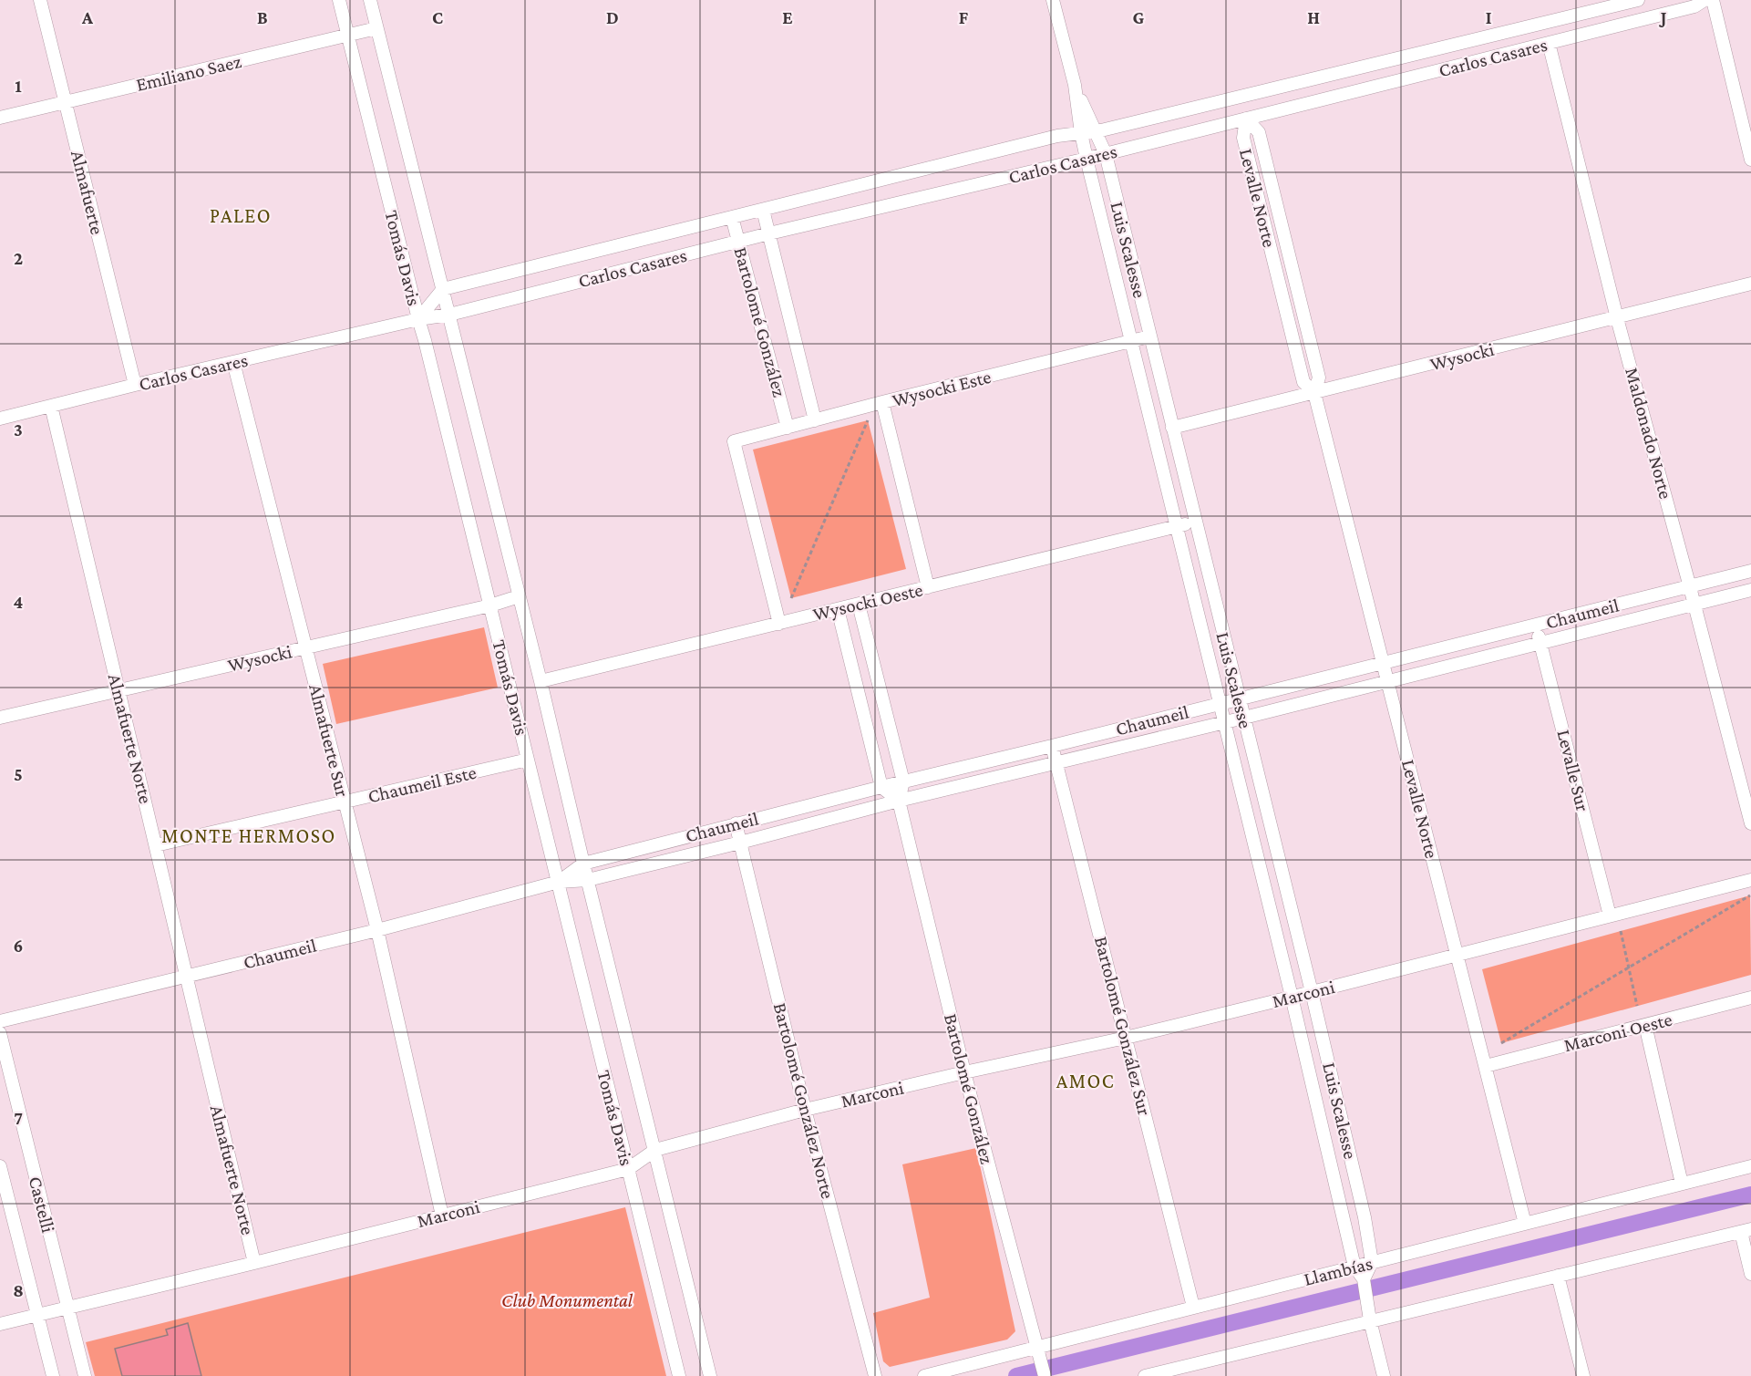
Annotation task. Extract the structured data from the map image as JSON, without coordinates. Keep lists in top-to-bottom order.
{
  "streets": {
    "street": [
      "Carlos Casares",
      "Emiliano Saez",
      "Almafuerte",
      "Levalle Norte",
      "Luis Scalesse",
      "Tomás Davis",
      "Bartolomé González",
      "Wysocki",
      "Wysocki Este",
      "Maldonado Norte",
      "Wysocki Oeste",
      "Chaumeil",
      "Almafuerte Norte",
      "Almafuerte Sur",
      "Levalle Sur",
      "Chaumeil Este",
      "Marconi",
      "Bartolomé González Sur",
      "Marconi Oeste",
      "Bartolomé González Norte",
      "Castelli",
      "Llambías"
    ]
  },
  "crossings": [
    ["Carlos Casares", "Almafuerte"],
    ["Carlos Casares", "Levalle Norte"],
    ["Carlos Casares", "Luis Scalesse"],
    ["Carlos Casares", "Tomás Davis"],
    ["Carlos Casares", "Bartolomé González"],
    ["Carlos Casares", "Maldonado Norte"],
    ["Carlos Casares", "Almafuerte Norte"],
    ["Carlos Casares", "Almafuerte Sur"],
    ["Emiliano Saez", "Almafuerte"],
    ["Emiliano Saez", "Tomás Davis"],
    ["Levalle Norte", "Wysocki"],
    ["Levalle Norte", "Chaumeil"],
    ["Levalle Norte", "Marconi"],
    ["Levalle Norte", "Marconi Oeste"],
    ["Levalle Norte", "Llambías"],
    ["Luis Scalesse", "Wysocki"],
    ["Luis Scalesse", "Wysocki Este"],
    ["Luis Scalesse", "Wysocki Oeste"],
    ["Luis Scalesse", "Chaumeil"],
    ["Luis Scalesse", "Marconi"],
    ["Luis Scalesse", "Llambías"],
    ["Tomás Davis", "Wysocki"],
    ["Tomás Davis", "Wysocki Oeste"],
    ["Tomás Davis", "Chaumeil"],
    ["Tomás Davis", "Chaumeil Este"],
    ["Tomás Davis", "Marconi"],
    ["Bartolomé González", "Wysocki Este"],
    ["Bartolomé González", "Wysocki Oeste"],
    ["Bartolomé González", "Chaumeil"],
    ["Bartolomé González", "Marconi"],
    ["Bartolomé González", "Llambías"],
    ["Wysocki", "Maldonado Norte"],
    ["Wysocki", "Almafuerte Norte"],
    ["Wysocki", "Almafuerte Sur"],
    ["Wysocki Este", "Wysocki Oeste"],
    ["Maldonado Norte", "Chaumeil"],
    ["Chaumeil", "Almafuerte Norte"],
    ["Chaumeil", "Almafuerte Sur"],
    ["Chaumeil", "Levalle Sur"],
    ["Chaumeil", "Bartolomé González Sur"],
    ["Chaumeil", "Bartolomé González Norte"],
    ["Almafuerte Norte", "Chaumeil Este"],
    ["Almafuerte Norte", "Marconi"],
    ["Almafuerte Sur", "Chaumeil Este"],
    ["Almafuerte Sur", "Marconi"],
    ["Levalle Sur", "Marconi"],
    ["Marconi", "Bartolomé González Sur"],
    ["Marconi", "Bartolomé González Norte"],
    ["Marconi", "Castelli"],
    ["Bartolomé González Sur", "Llambías"]
  ],
  "districts": ["PALEO", "MONTE HERMOSO", "AMOC"],
  "parks": ["Club Monumental"],
  "grid": {
    "columns": [
      "A",
      "B",
      "C",
      "D",
      "E",
      "F",
      "G",
      "H",
      "I",
      "J"
    ],
    "rows": [
      "1",
      "2",
      "3",
      "4",
      "5",
      "6",
      "7",
      "8"
    ]
  }
}
